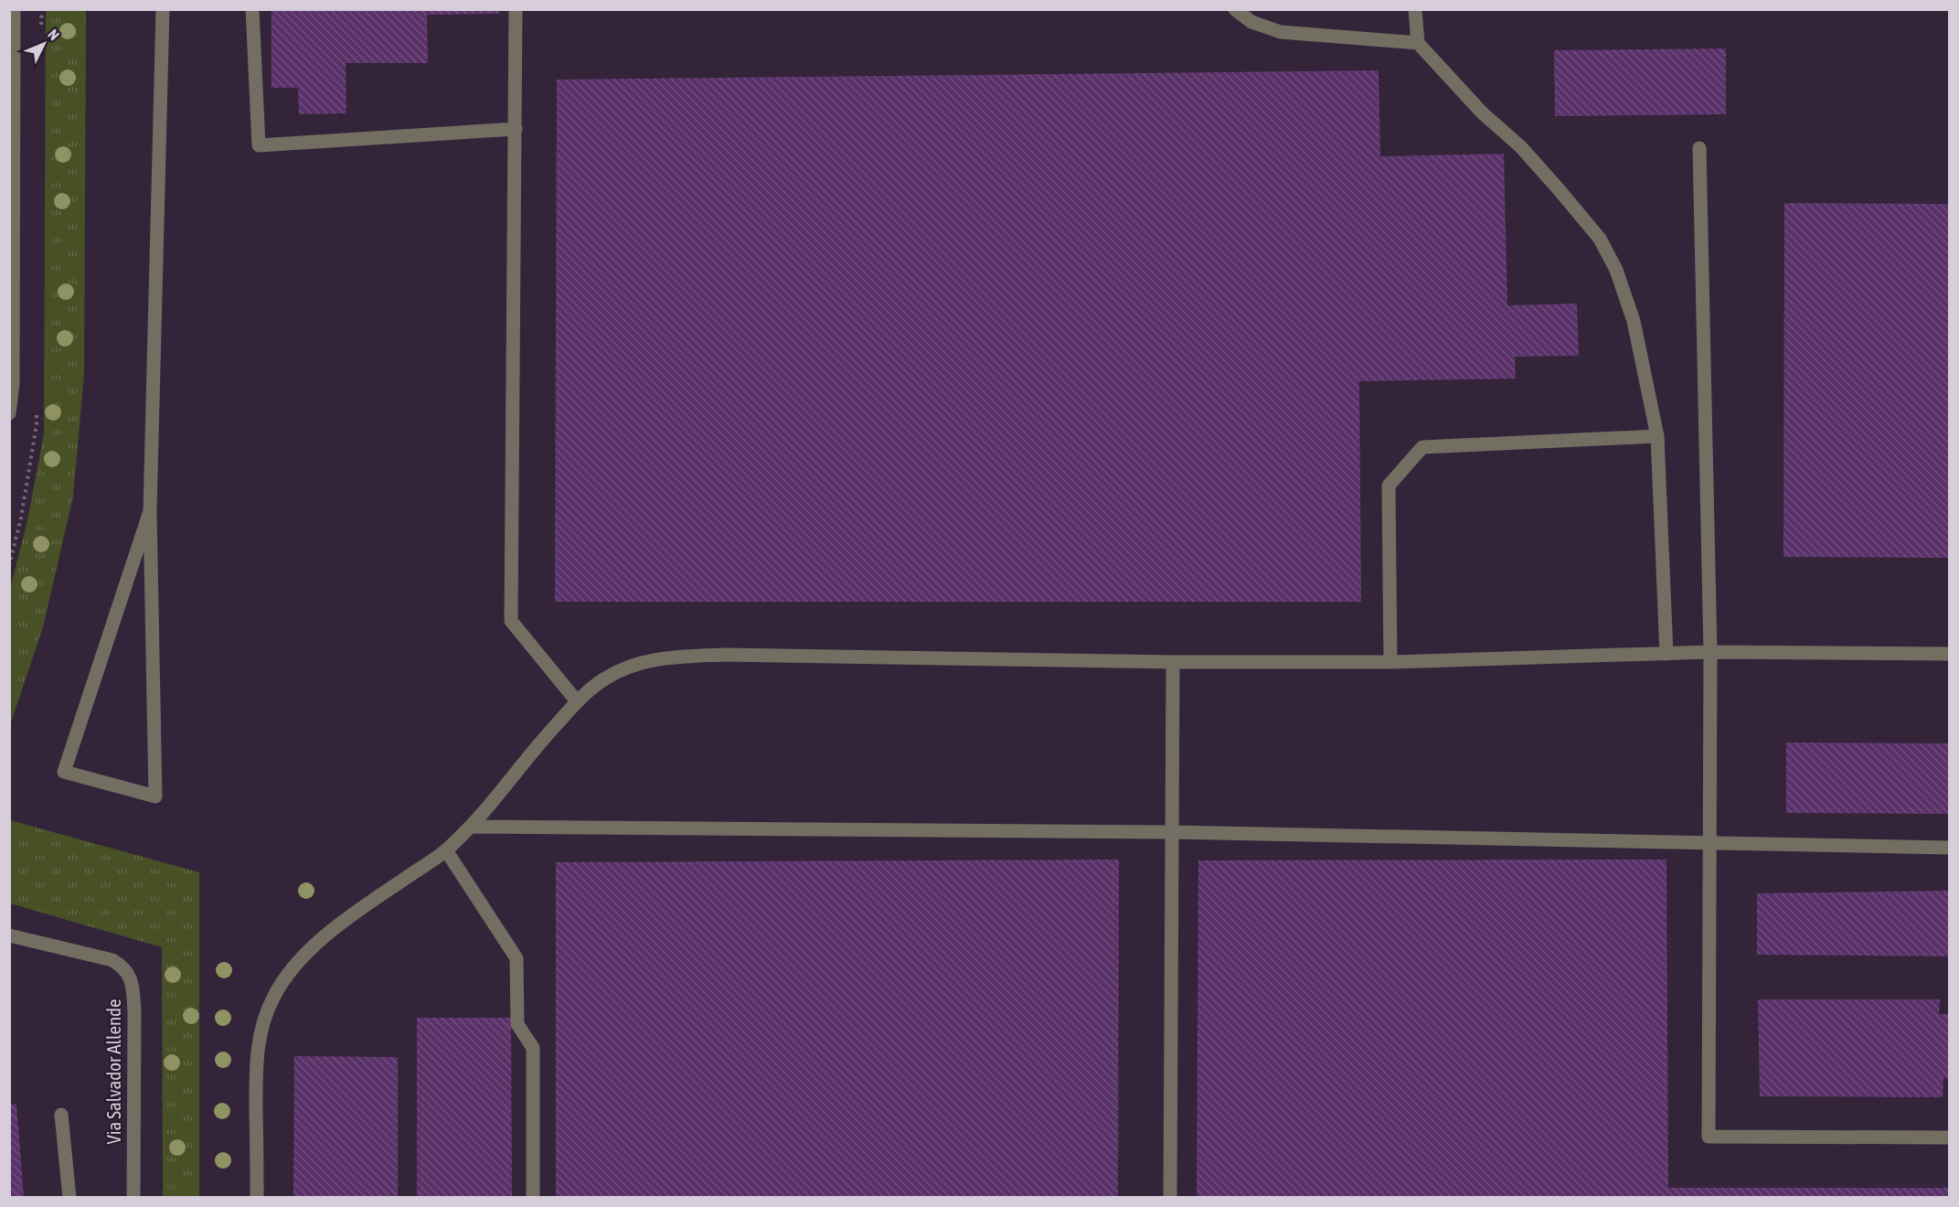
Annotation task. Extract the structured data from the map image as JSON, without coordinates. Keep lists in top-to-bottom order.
{
  "streets": {
    "street": ["Via Salvador Allende"]
  },
  "north": "top right"
}
